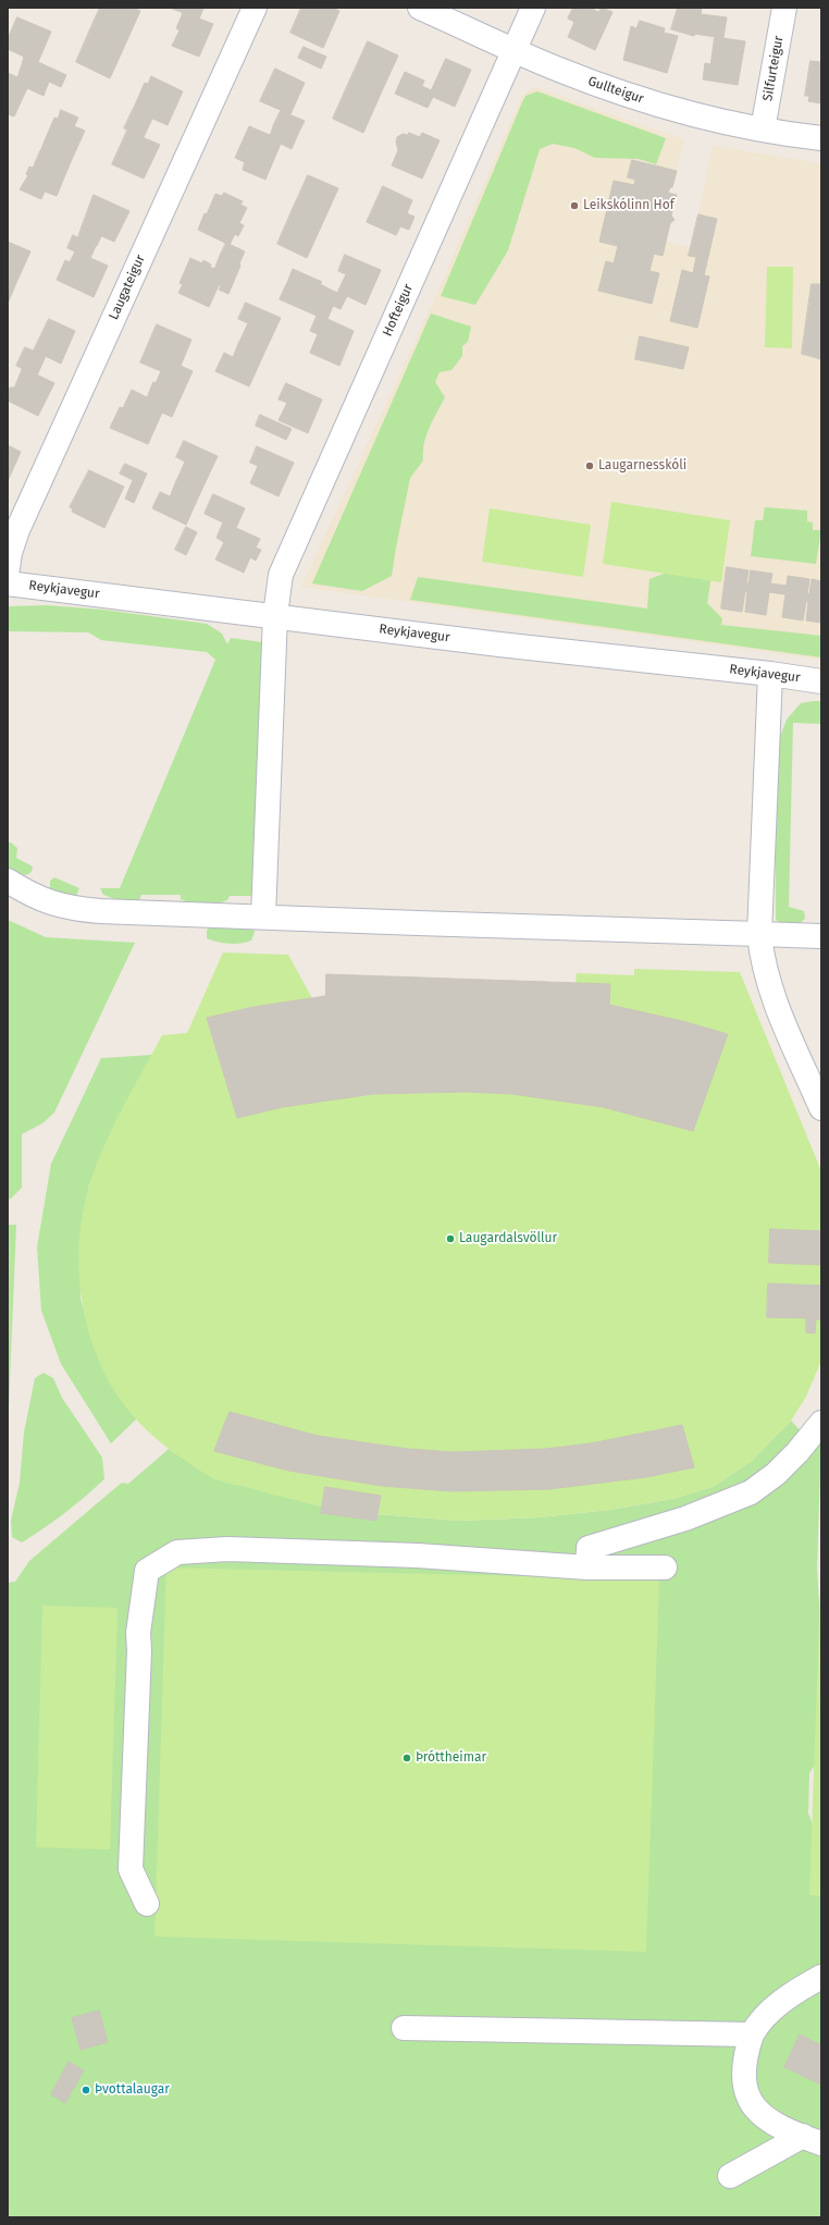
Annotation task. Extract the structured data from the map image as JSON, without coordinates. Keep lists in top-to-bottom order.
{
  "streets": {
    "street": [
      "Silfurteigur",
      "Gullteigur",
      "Laugateigur",
      "Hofteigur",
      "Reykjavegur"
    ]
  },
  "crossings": [
    ["Silfurteigur", "Gullteigur"],
    ["Gullteigur", "Hofteigur"],
    ["Hofteigur", "Reykjavegur"]
  ],
  "places": [
    "Leikskólinn Hof",
    "Laugarnesskóli",
    "Laugardalsvöllur",
    "Þróttheimar",
    "Þvottalaugar"
  ]
}
